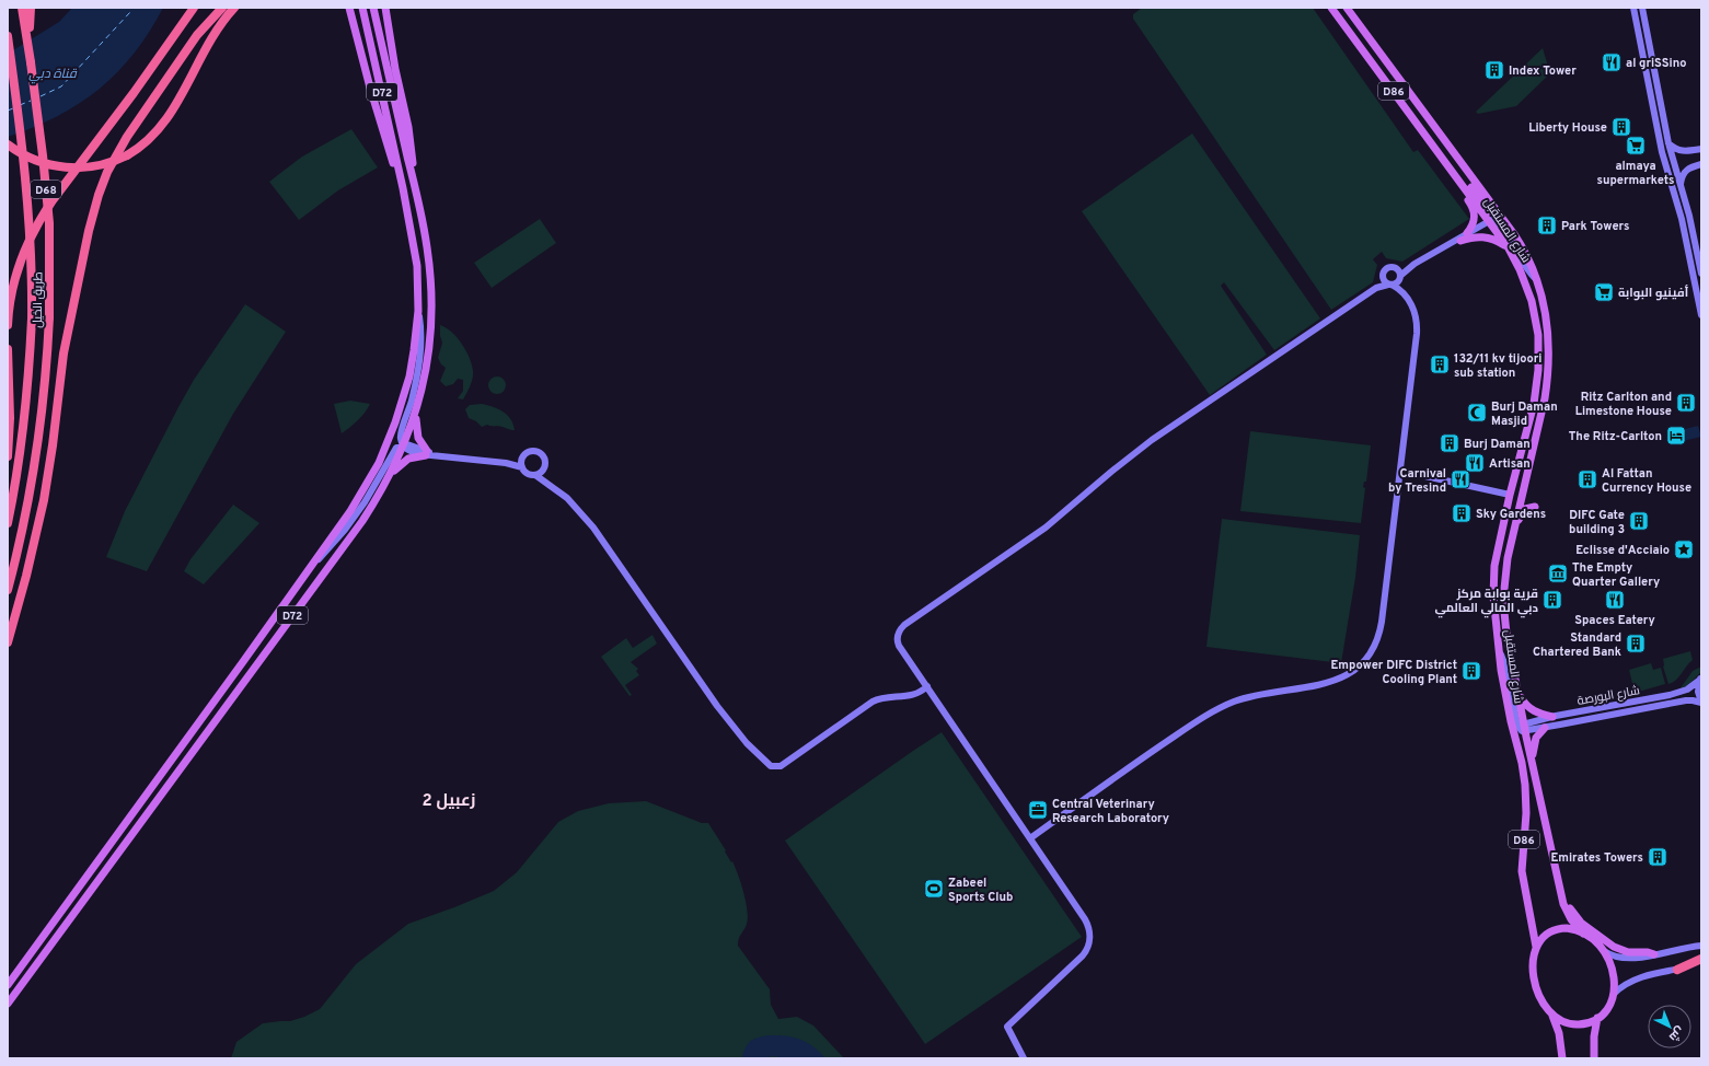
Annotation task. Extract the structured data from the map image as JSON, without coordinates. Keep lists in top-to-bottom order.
{
  "streets": {
    "highway": ["D68", "طريق الخيل"],
    "main road": ["D86", "D72", "شارع المستقبل"],
    "street": ["شارع البورصة"]
  },
  "crossings": [
    ["شارع المستقبل", "شارع البورصة"]
  ],
  "districts": ["زعبيل 2"],
  "water": ["قناة دبي"],
  "places": {
    "restaurant": [
      "al griSSino",
      "Artisan",
      "Carnival by Tresind",
      "Spaces Eatery"
    ],
    "building": [
      "Index Tower",
      "Liberty House",
      "Park Towers",
      "132/11 kv tijoori sub station",
      "Ritz Carlton and Limestone House",
      "Burj Daman",
      "Al Fattan Currency House",
      "Sky Gardens",
      "DIFC Gate building 3",
      "قرية بوابة مركز دبي المالي العالمي",
      "Standard Chartered Bank",
      "Empower DIFC District Cooling Plant",
      "Emirates Towers"
    ],
    "supermarket": ["almaya supermarkets", "أفينيو البوابة"],
    "mosque": ["Burj Daman Masjid"],
    "hotel": ["The Ritz-Carlton"],
    "place": ["Eclisse d'Acciaio"],
    "museum": ["The Empty Quarter Gallery"],
    "office": ["Central Veterinary Research Laboratory"],
    "sports": ["Zabeel Sports Club"]
  },
  "north": "bottom right"
}
